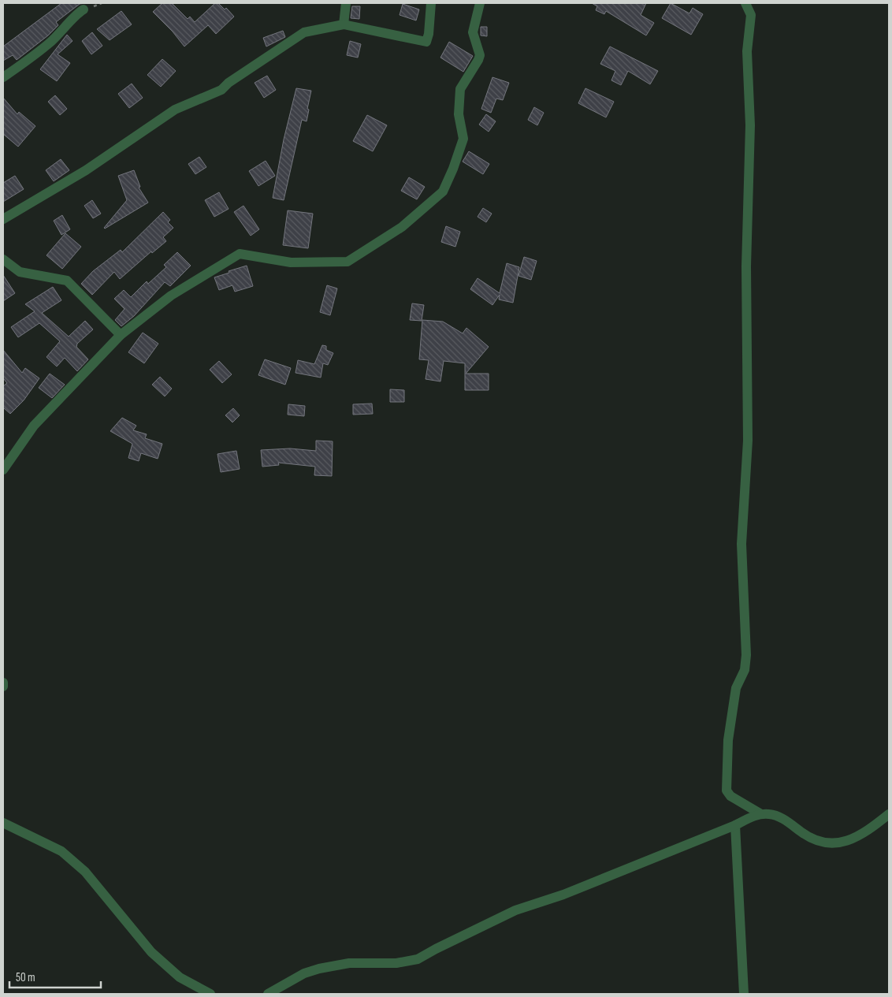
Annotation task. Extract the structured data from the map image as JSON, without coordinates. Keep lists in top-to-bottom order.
{
  "scale_bar": "50 m"
}
